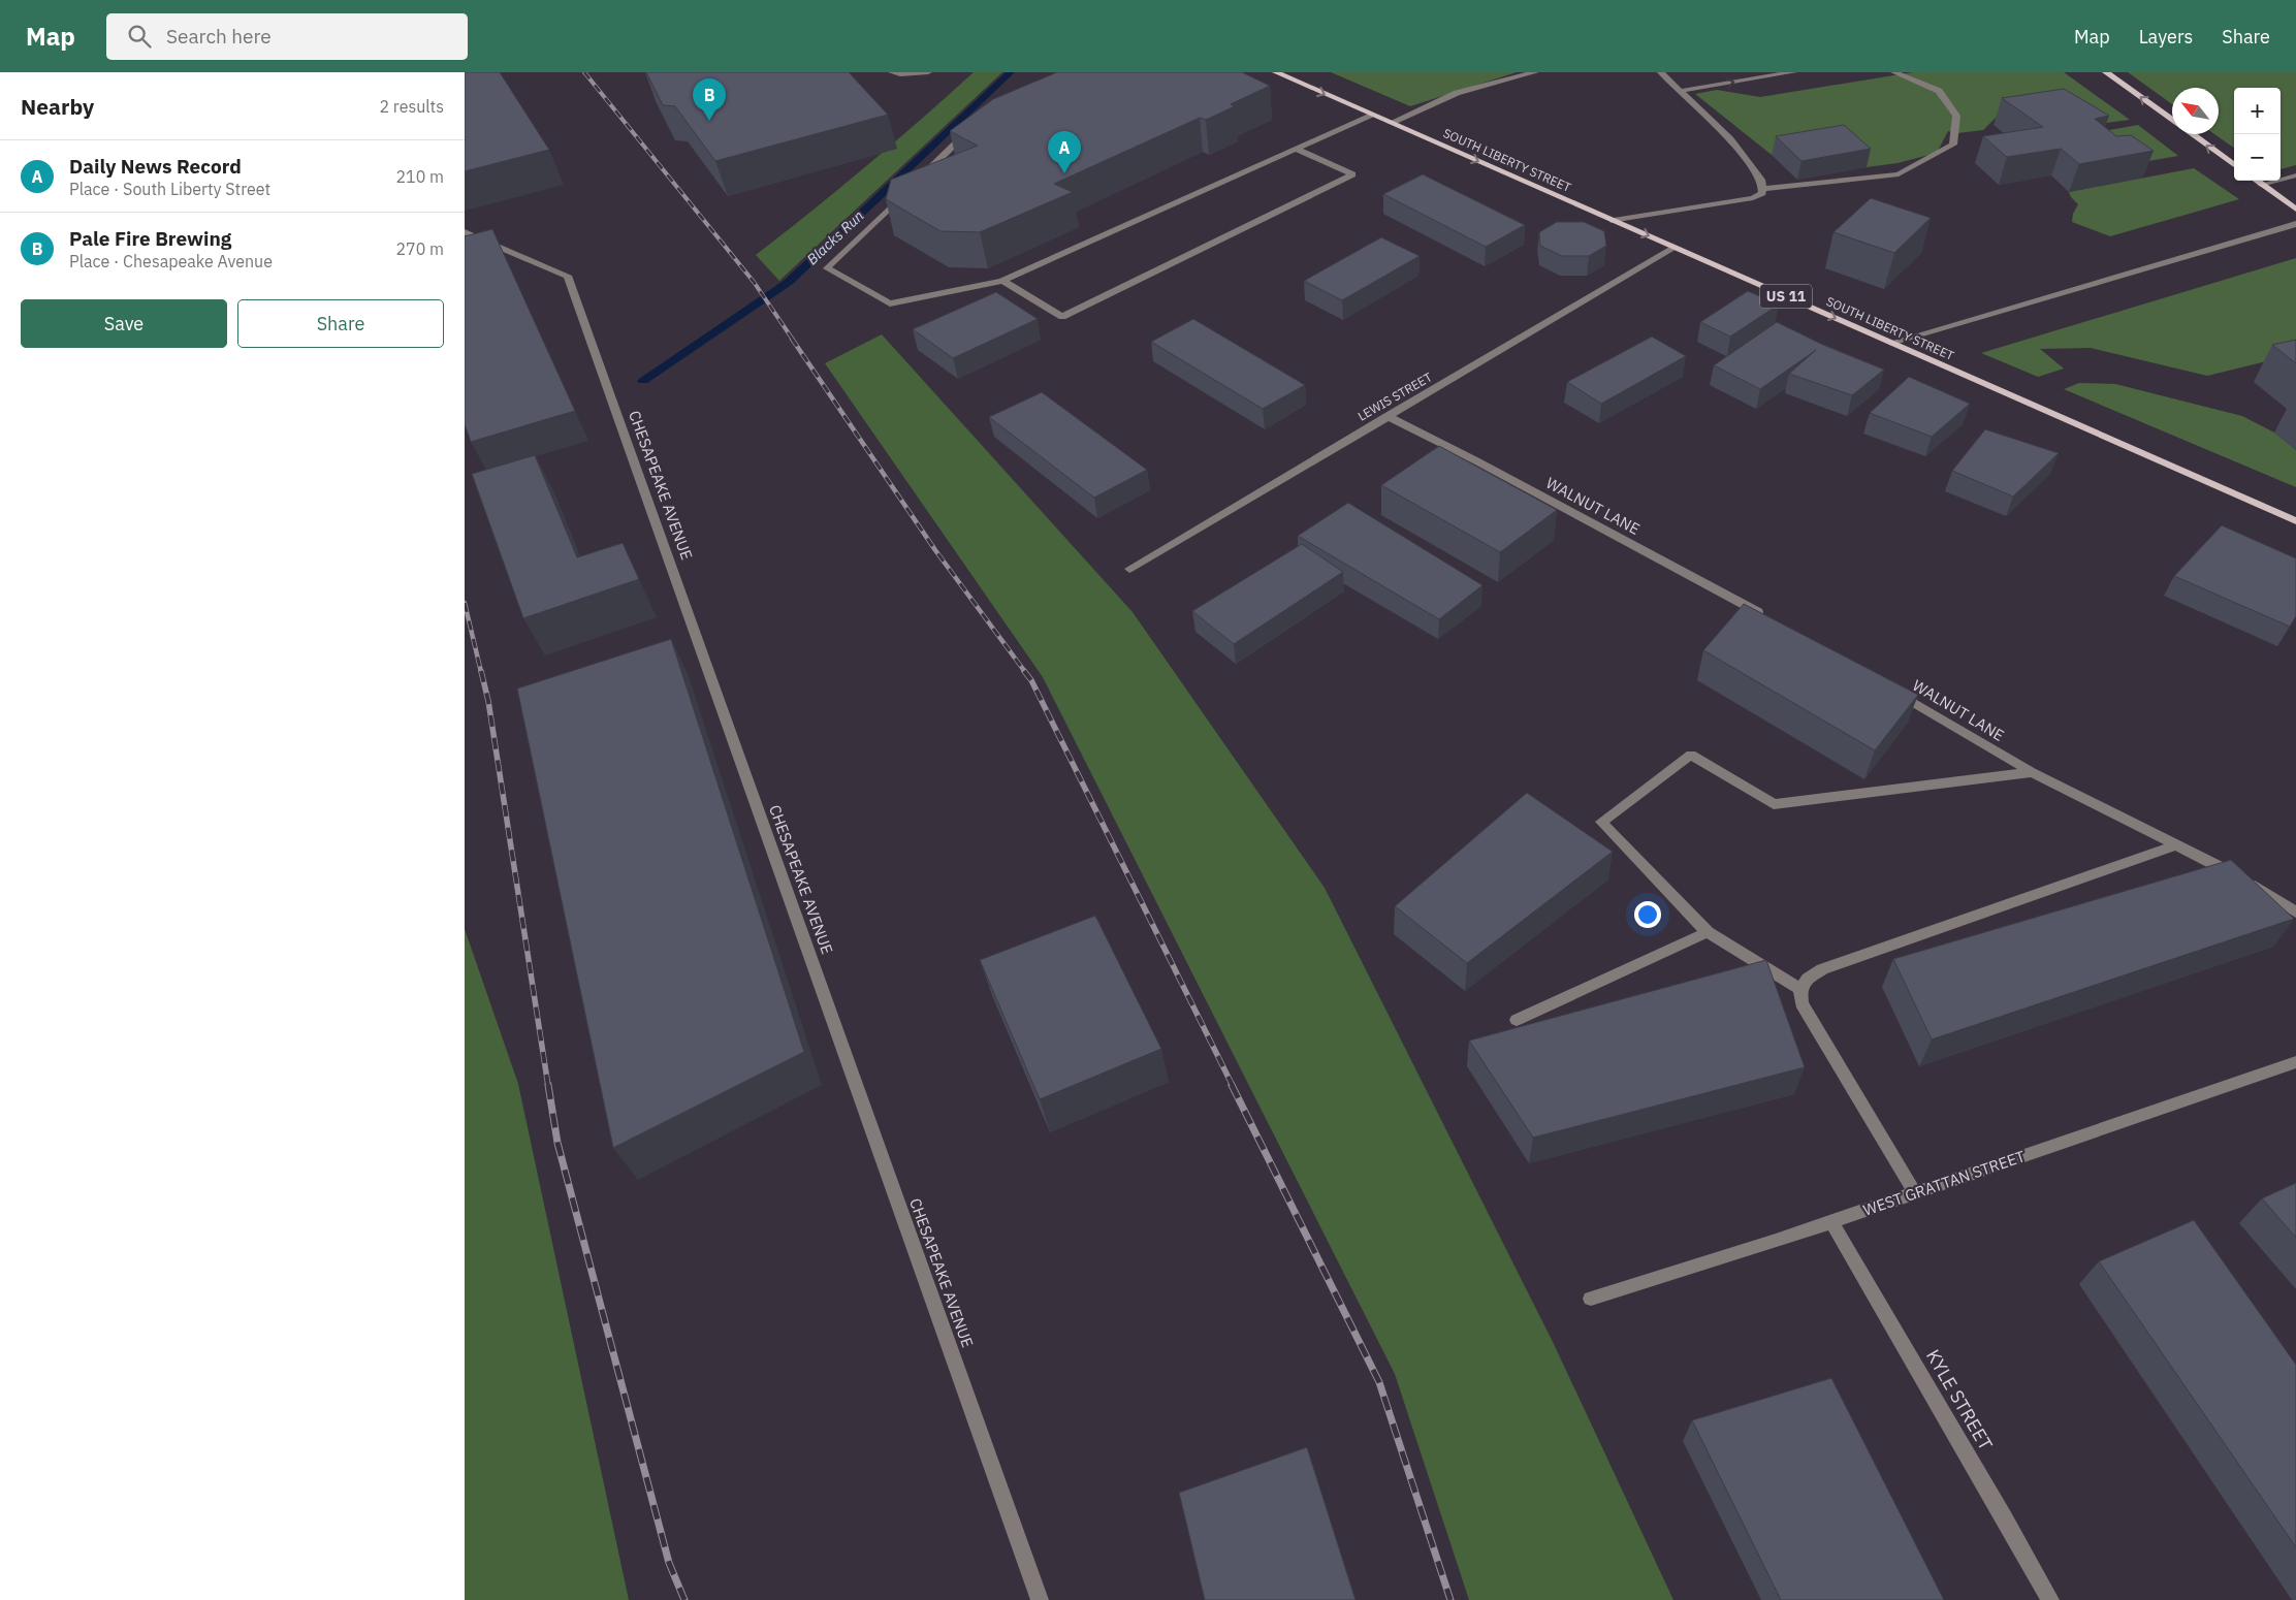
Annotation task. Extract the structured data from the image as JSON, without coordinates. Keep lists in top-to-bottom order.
{
  "streets": {
    "main road": ["SOUTH LIBERTY STREET", "US 11"],
    "street": [
      "LEWIS STREET",
      "CHESAPEAKE AVENUE",
      "WALNUT LANE",
      "WEST GRATTAN STREET",
      "KYLE STREET"
    ]
  },
  "crossings": [
    ["SOUTH LIBERTY STREET", "LEWIS STREET"],
    ["LEWIS STREET", "WALNUT LANE"],
    ["WEST GRATTAN STREET", "KYLE STREET"]
  ],
  "one_way": ["SOUTH LIBERTY STREET"],
  "water": ["Blacks Run"],
  "north": "top left",
  "page": {
    "header": "Map",
    "search": "Search here",
    "nav": ["Map", "Layers", "Share"],
    "heading": ["Nearby", "2 results"],
    "pins": ["B", "A"],
    "map_buttons": ["+", "−"],
    "list": [
      {
        "mark": "A",
        "name": "Daily News Record",
        "note": "Place · South Liberty Street",
        "value": "210 m"
      },
      {
        "mark": "B",
        "name": "Pale Fire Brewing",
        "note": "Place · Chesapeake Avenue",
        "value": "270 m"
      }
    ],
    "buttons": ["Save", "Share"]
  }
}
